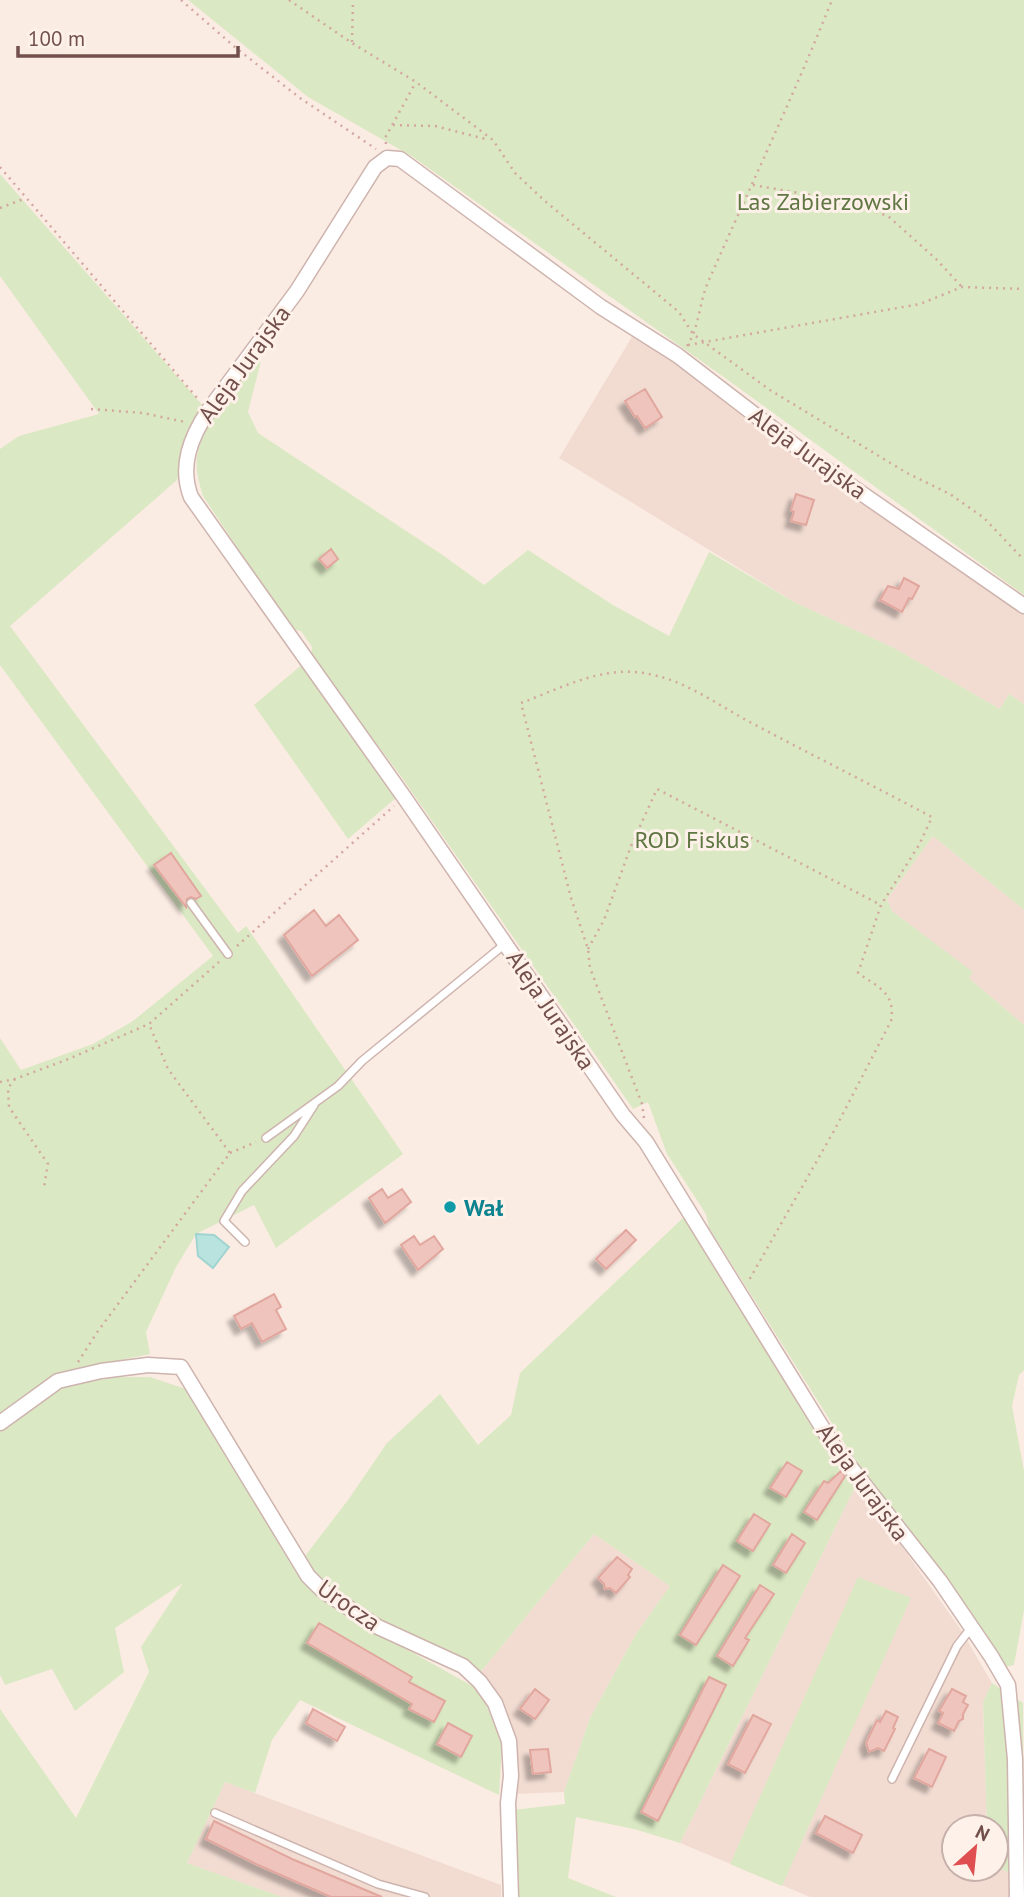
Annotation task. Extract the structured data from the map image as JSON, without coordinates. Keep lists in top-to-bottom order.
{
  "streets": {
    "street": ["Aleja Jurajska", "Urocza"]
  },
  "parks": ["Las Zabierzowski", "ROD Fiskus"],
  "places": ["Wał"],
  "scale_bar": "100 m",
  "north": "top right"
}
